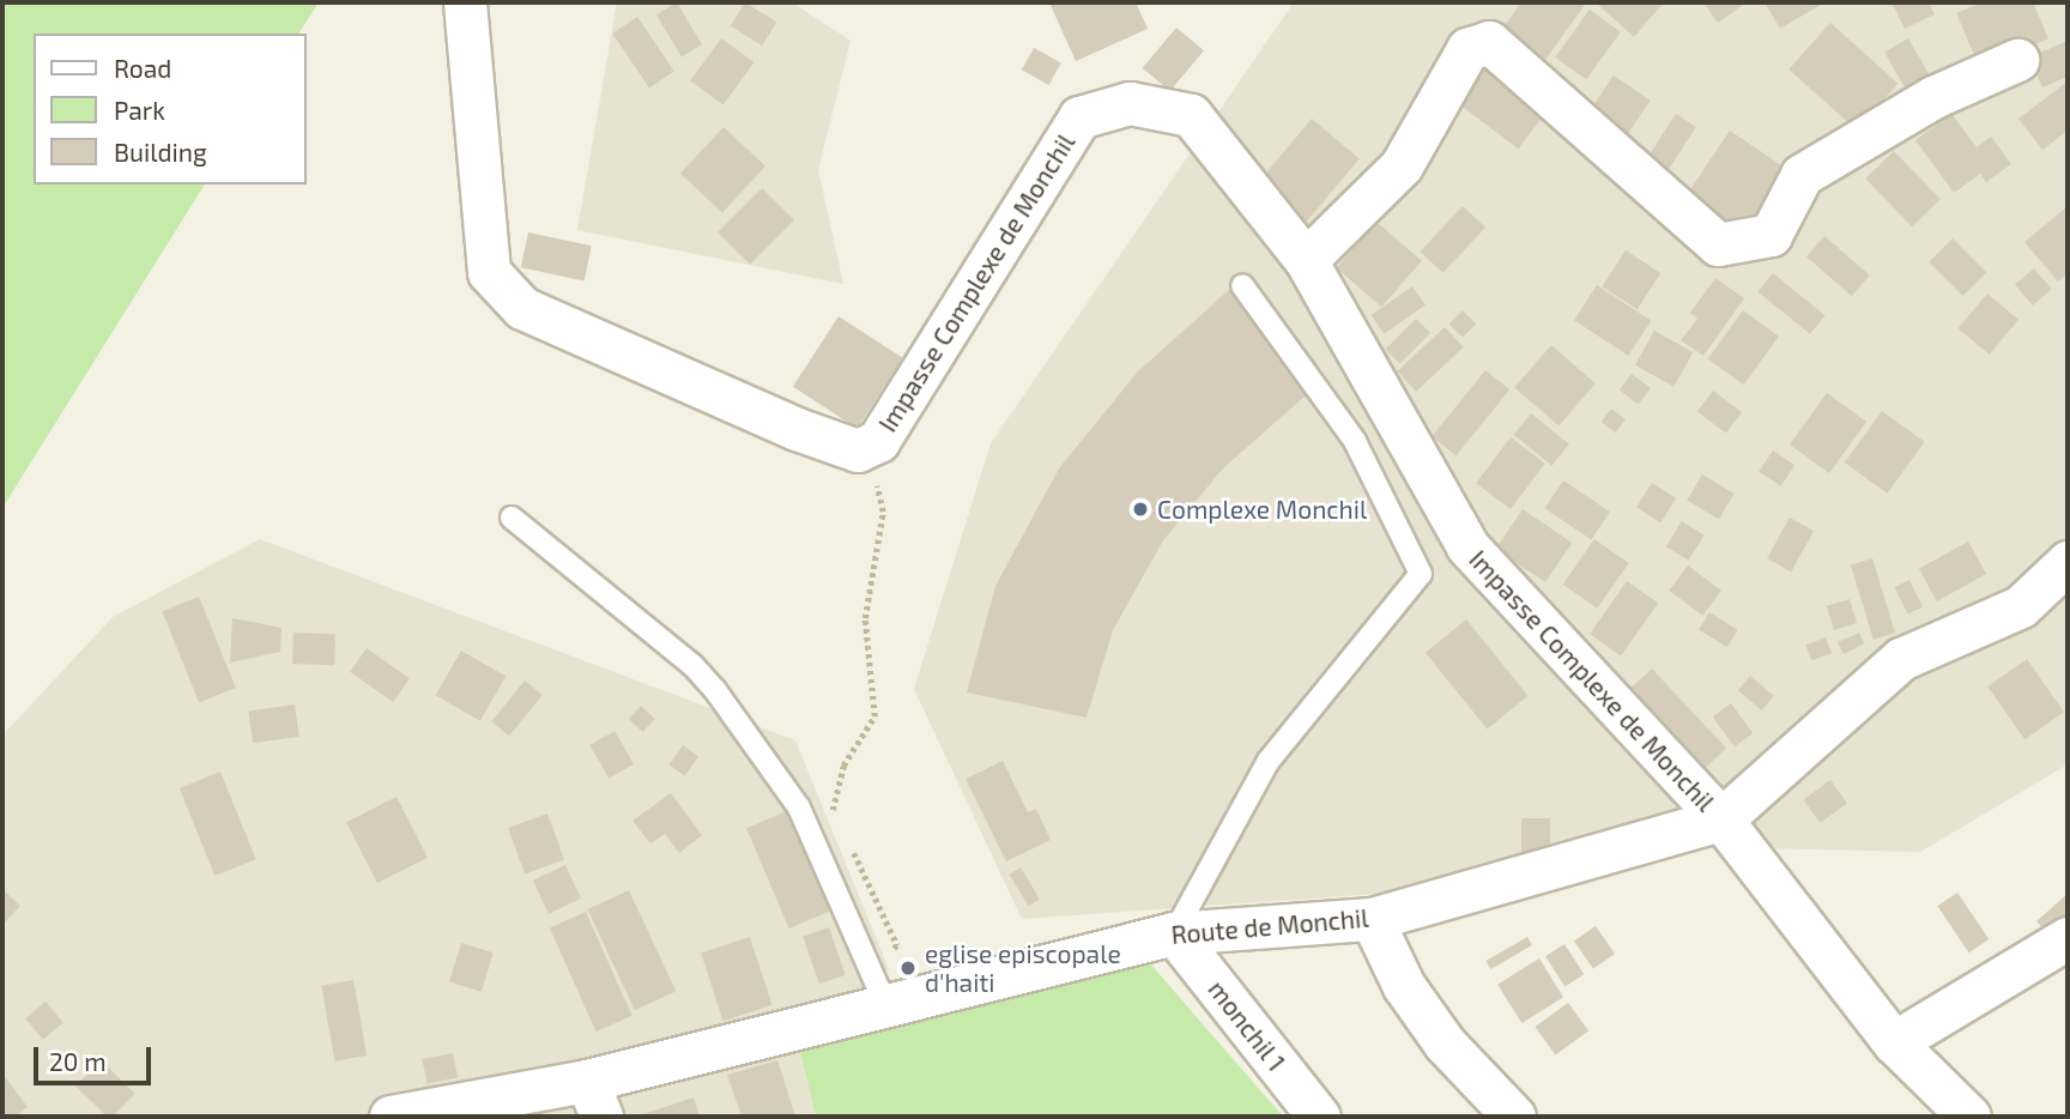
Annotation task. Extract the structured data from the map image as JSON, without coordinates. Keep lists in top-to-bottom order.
{
  "streets": {
    "street": ["Impasse Complexe de Monchil", "Route de Monchil", "monchil 1"]
  },
  "crossings": [
    ["Impasse Complexe de Monchil", "Route de Monchil"],
    ["Route de Monchil", "monchil 1"]
  ],
  "places": ["Complexe Monchil", "eglise episcopale d'haiti"],
  "legend": ["Road", "Park", "Building"],
  "scale_bar": "20 m"
}
